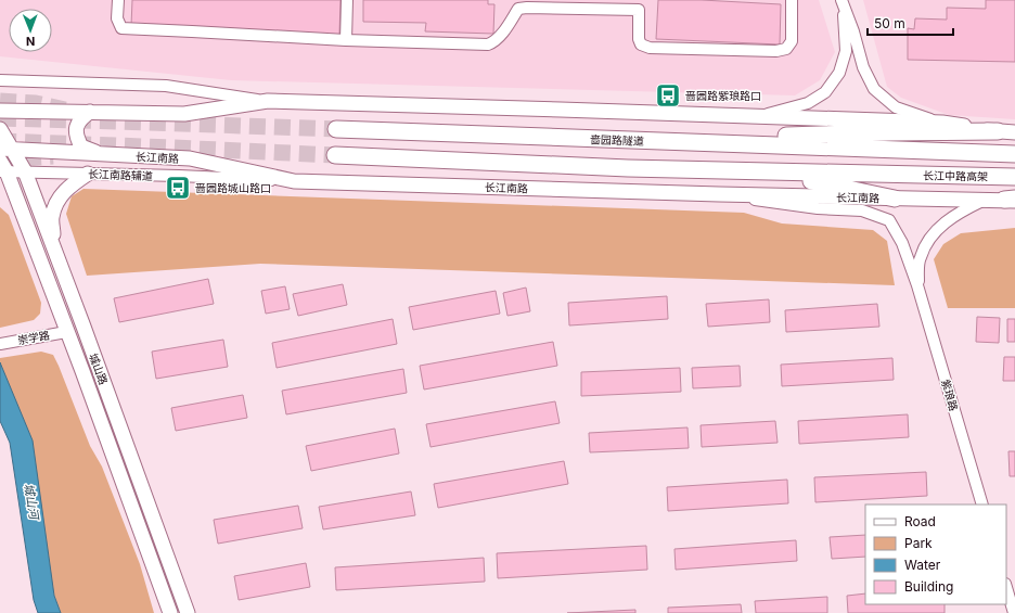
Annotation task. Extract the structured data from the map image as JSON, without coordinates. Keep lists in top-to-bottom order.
{
  "streets": {
    "highway": ["啬园路隧道", "长江中路高架"],
    "main road": ["长江南路", "城山路"],
    "street": ["长江南路辅道", "崇学路", "紫琅路"]
  },
  "crossings": [
    ["长江南路", "长江南路辅道"],
    ["长江南路", "城山路"],
    ["长江南路", "紫琅路"],
    ["长江南路辅道", "城山路"],
    ["崇学路", "城山路"]
  ],
  "water": ["城山河"],
  "places": {
    "bus stop": ["啬园路紫琅路口", "啬园路城山路口"]
  },
  "legend": [
    "Road",
    "Park",
    "Water",
    "Building"
  ],
  "scale_bar": "50 m",
  "north": "bottom"
}
